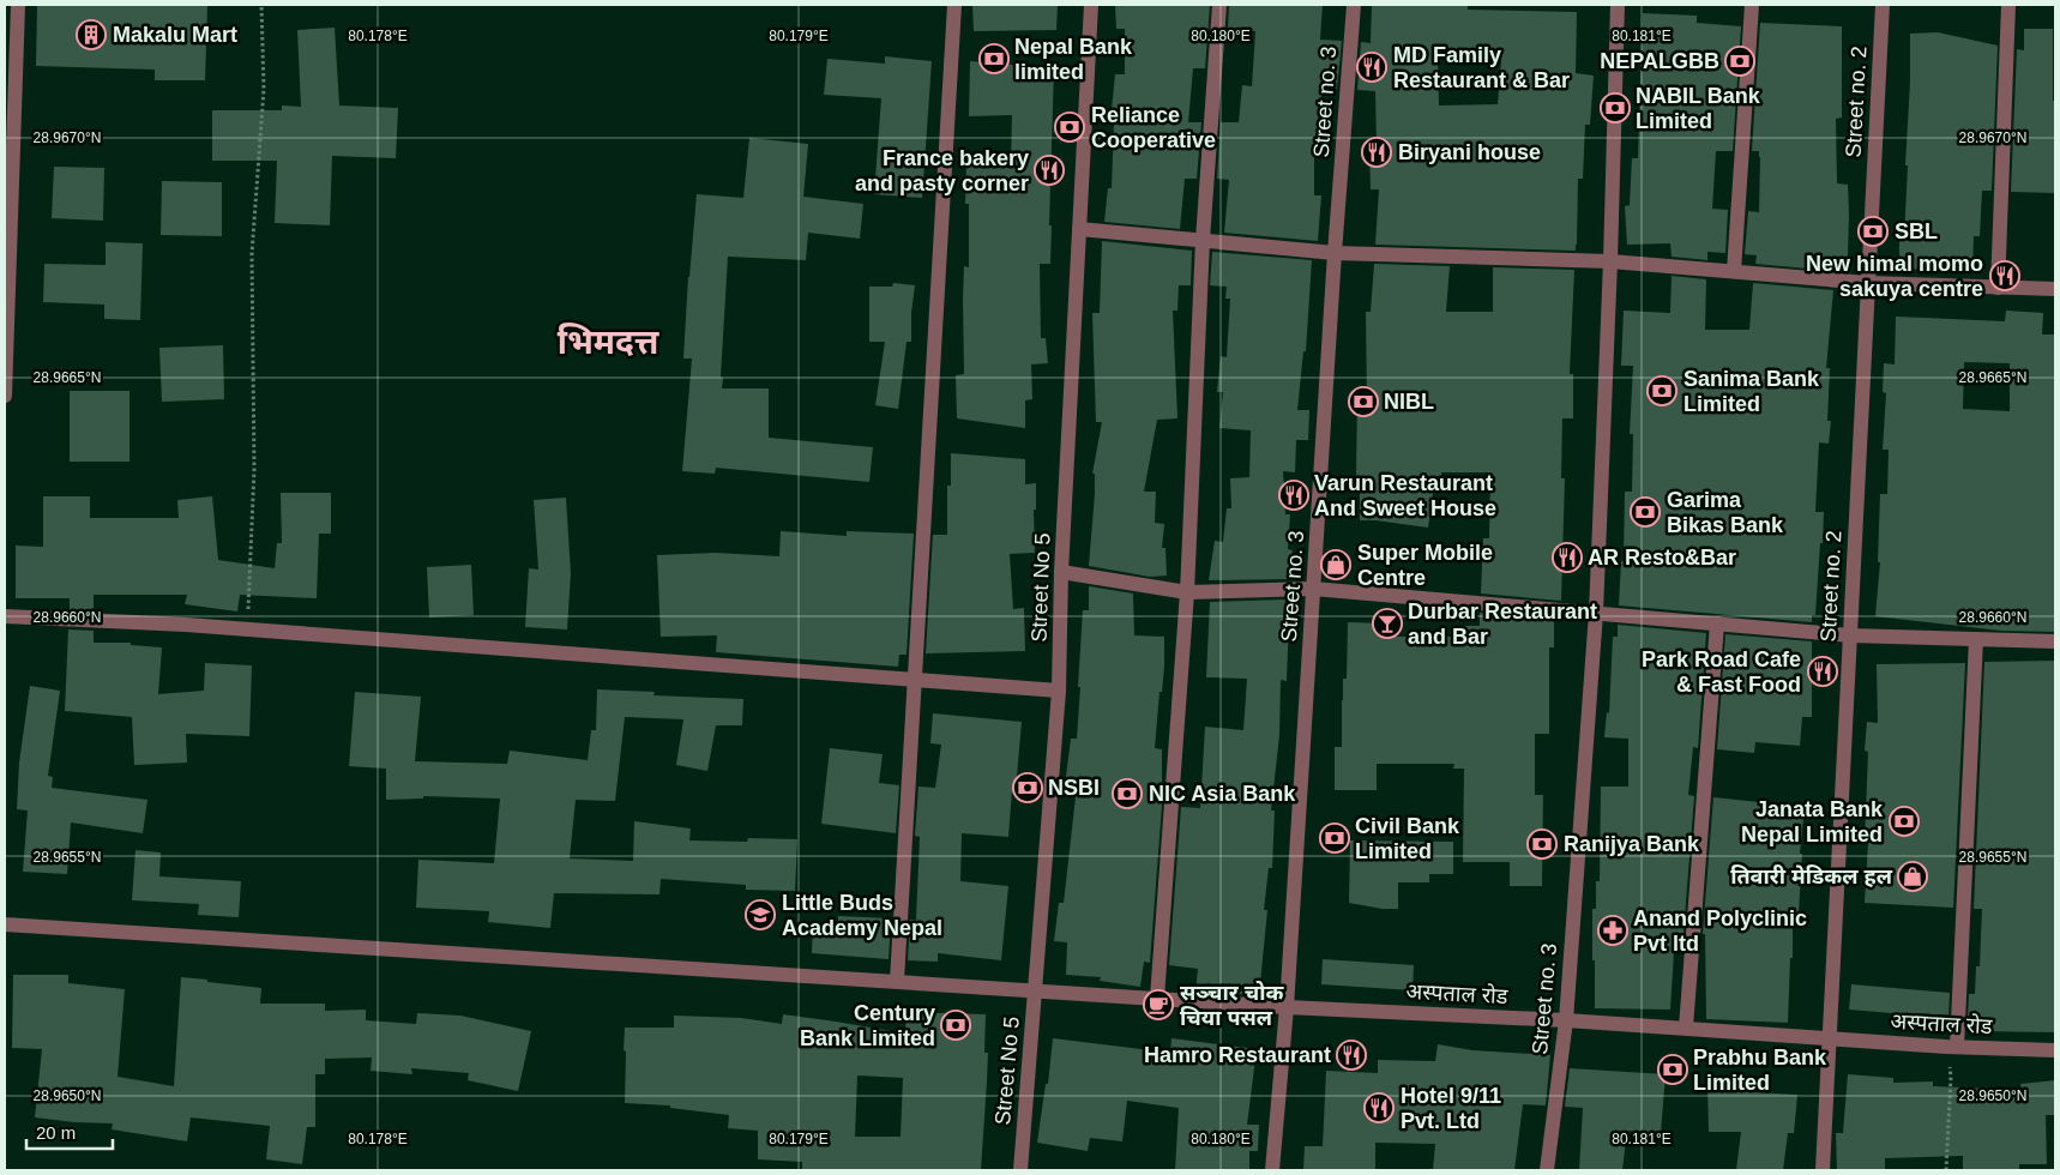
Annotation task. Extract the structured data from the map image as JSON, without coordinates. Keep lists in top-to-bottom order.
{
  "streets": {
    "street": [
      "Street no. 3",
      "Street no. 2",
      "Street No 5",
      "अस्पताल रोड"
    ]
  },
  "crossings": [
    ["Street no. 3", "अस्पताल रोड"],
    ["Street no. 2", "अस्पताल रोड"],
    ["Street No 5", "अस्पताल रोड"]
  ],
  "districts": ["भिमदत्त"],
  "places": {
    "building": ["Makalu Mart"],
    "bank": [
      "Nepal Bank limited",
      "NEPALGBB",
      "NABIL Bank Limited",
      "Reliance Cooperative",
      "SBL",
      "Sanima Bank Limited",
      "NIBL",
      "Garima Bikas Bank",
      "NSBI",
      "NIC Asia Bank",
      "Janata Bank Nepal Limited",
      "Civil Bank Limited",
      "Ranijya Bank",
      "Century Bank Limited",
      "Prabhu Bank Limited"
    ],
    "restaurant": [
      "MD Family Restaurant & Bar",
      "Biryani house",
      "France bakery and pasty corner",
      "New himal momo sakuya centre",
      "Varun Restaurant And Sweet House",
      "AR Resto&Bar",
      "Park Road Cafe & Fast Food",
      "Hamro Restaurant",
      "Hotel 9/11 Pvt. Ltd"
    ],
    "shop": ["Super Mobile Centre", "तिवारी मेडिकल हल"],
    "bar": ["Durbar Restaurant and Bar"],
    "school or university": ["Little Buds Academy Nepal"],
    "pharmacy": ["Anand Polyclinic Pvt ltd"],
    "cafe": ["सञ्चार चोक चिया पसल"]
  },
  "scale_bar": "20 m",
  "coordinates": [
    "80.178°E",
    "80.179°E",
    "80.180°E",
    "80.181°E",
    "28.9670°N",
    "28.9665°N",
    "28.9660°N",
    "28.9655°N",
    "28.9650°N"
  ]
}
